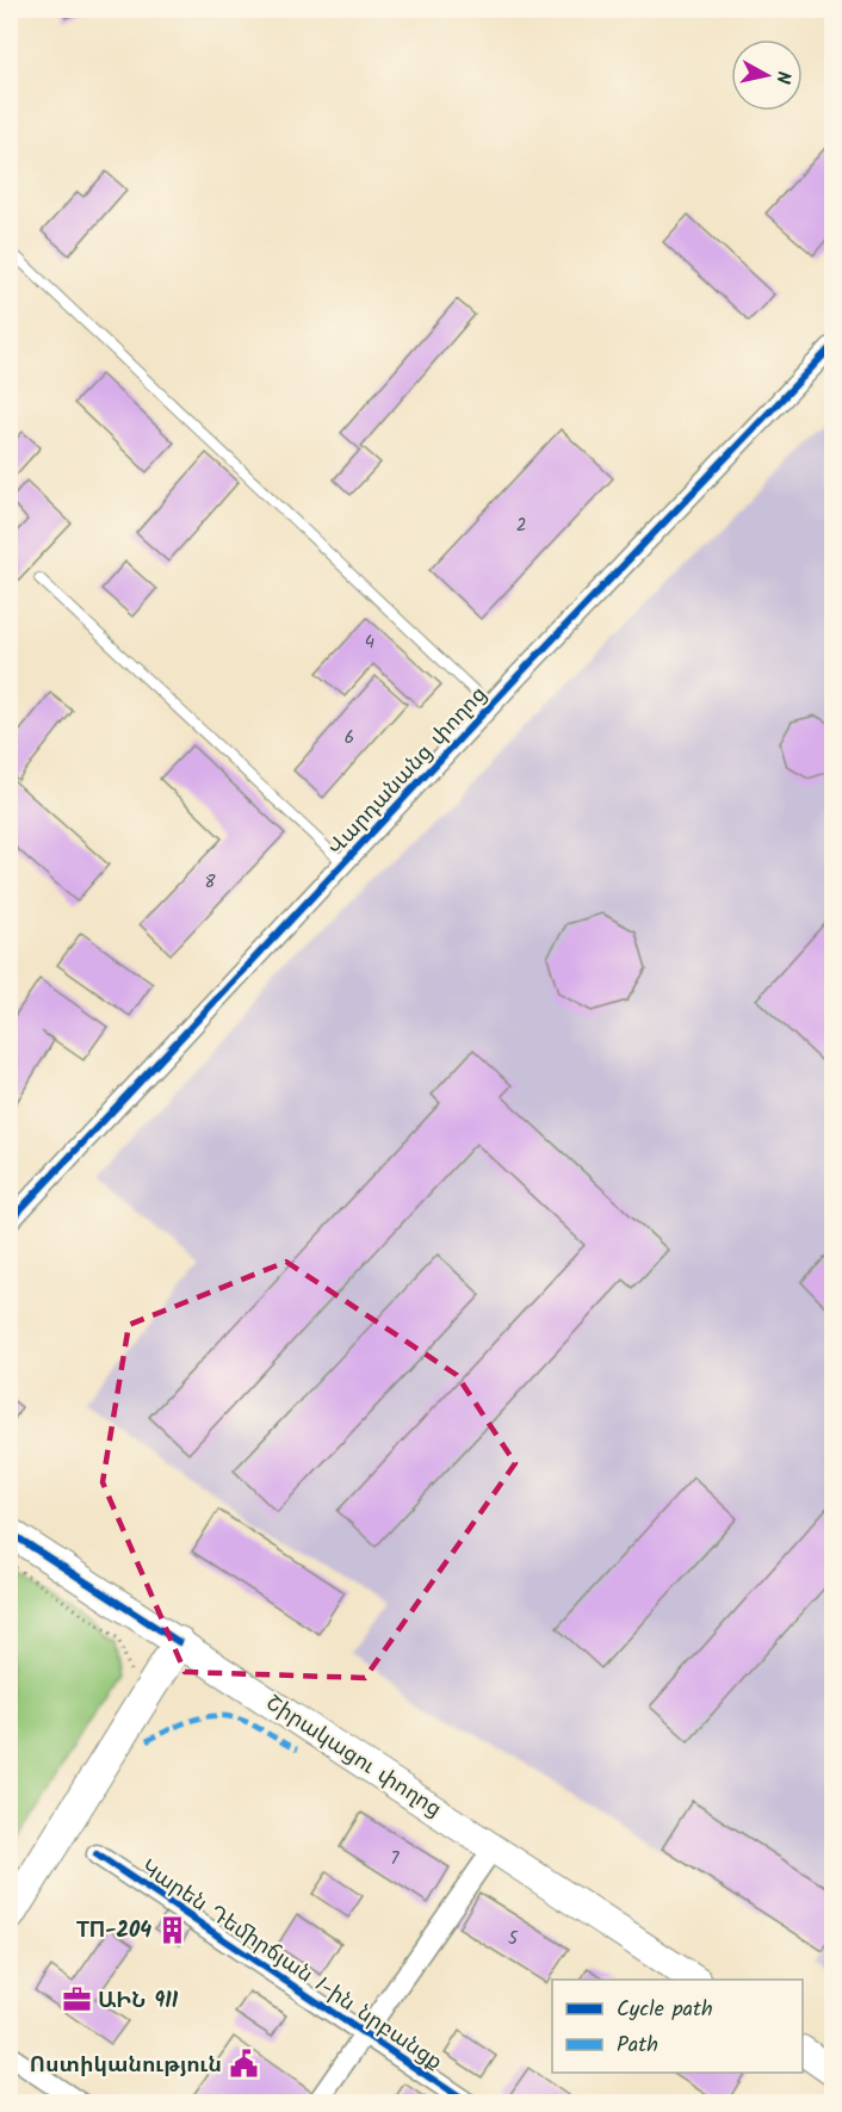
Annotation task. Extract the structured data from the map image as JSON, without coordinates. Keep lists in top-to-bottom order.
{
  "streets": {
    "main road": ["Շիրակացու փողոց"],
    "street": ["Վարդանանց փողոց", "Կարեն Դեմիրճյան 1-ին նրբանցք"]
  },
  "places": {
    "building": ["ТП-204"],
    "office": ["ԱԻՆ 911"],
    "public building": ["Ոստիկանություն"]
  },
  "house_numbers": [
    "2",
    "4",
    "6",
    "8",
    "7",
    "5"
  ],
  "legend": ["Cycle path", "Path"],
  "north": "right"
}
